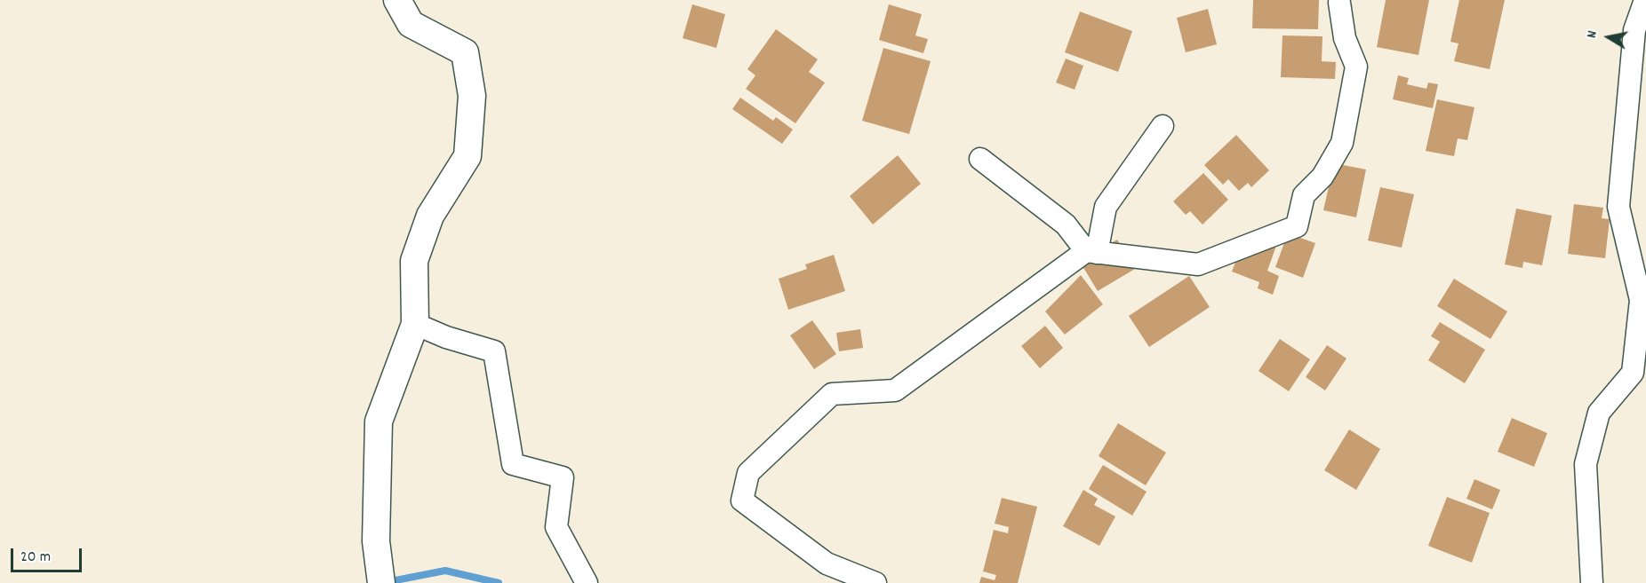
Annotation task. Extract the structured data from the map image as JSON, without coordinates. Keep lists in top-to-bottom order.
{
  "scale_bar": "20 m",
  "north": "left"
}
